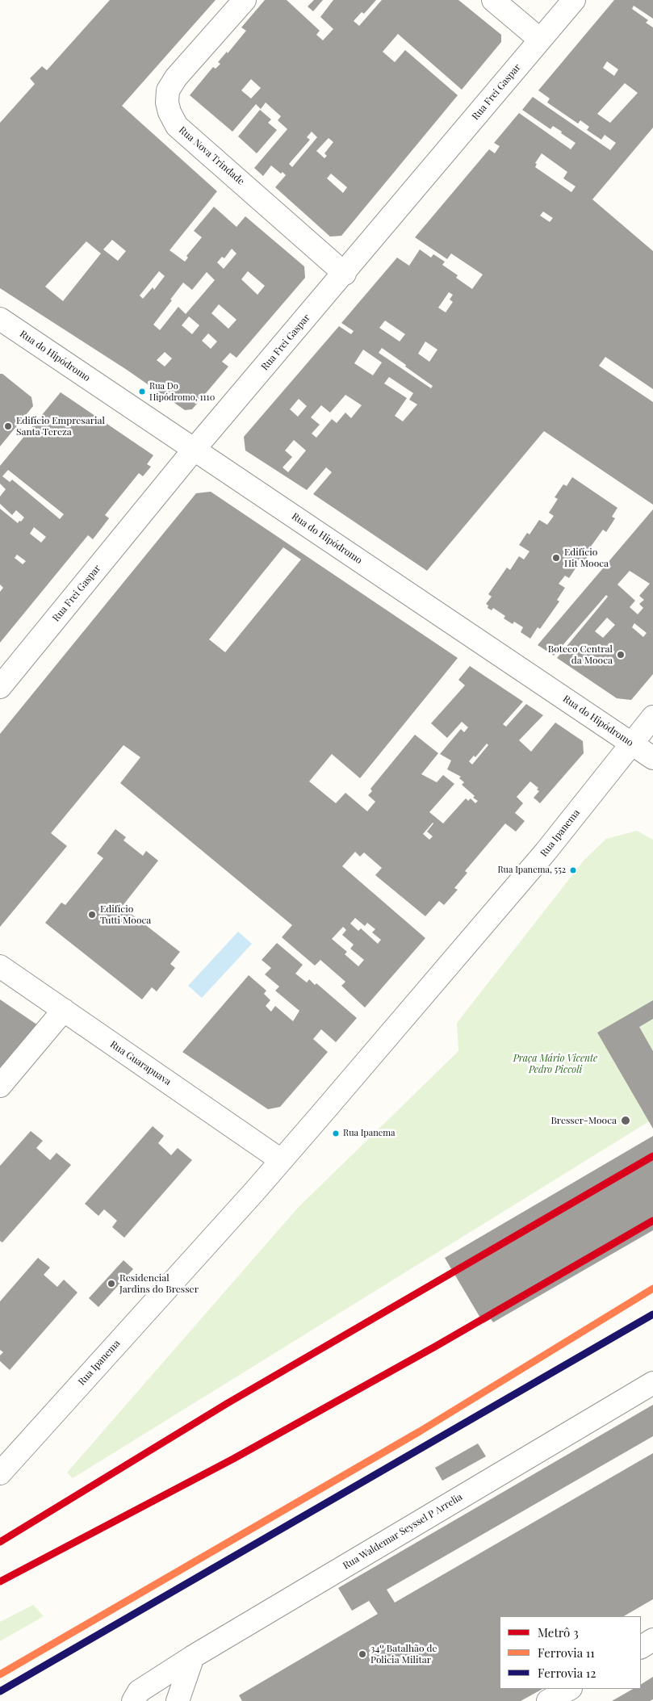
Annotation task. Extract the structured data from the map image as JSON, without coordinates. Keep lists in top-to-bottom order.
{
  "streets": {
    "street": [
      "Rua Frei Gaspar",
      "Rua Nova Trindade",
      "Rua do Hipódromo",
      "Rua Ipanema",
      "Rua Guarapuava",
      "Rua Waldemar Seyssel P Arrelia"
    ]
  },
  "crossings": [
    ["Rua Frei Gaspar", "Rua Nova Trindade"],
    ["Rua Frei Gaspar", "Rua do Hipódromo"],
    ["Rua do Hipódromo", "Rua Ipanema"],
    ["Rua Ipanema", "Rua Guarapuava"]
  ],
  "parks": ["Praça Mário Vicente Pedro Piccoli"],
  "places": [
    "Rua Do Hipódromo, 1110",
    "Edifício Empresarial Santa Tereza",
    "Edifício Hit Mooca",
    "Boteco Central da Mooca",
    "Rua Ipanema, 552",
    "Edifício Tutti Mooca",
    "Bresser-Mooca",
    "Rua Ipanema",
    "Residencial Jardins do Bresser",
    "34º Batalhão de Policia Militar"
  ],
  "lines": ["metro line 3", "rail line 11", "rail line 12"],
  "legend": ["Metrô 3", "Ferrovia 11", "Ferrovia 12"]
}
